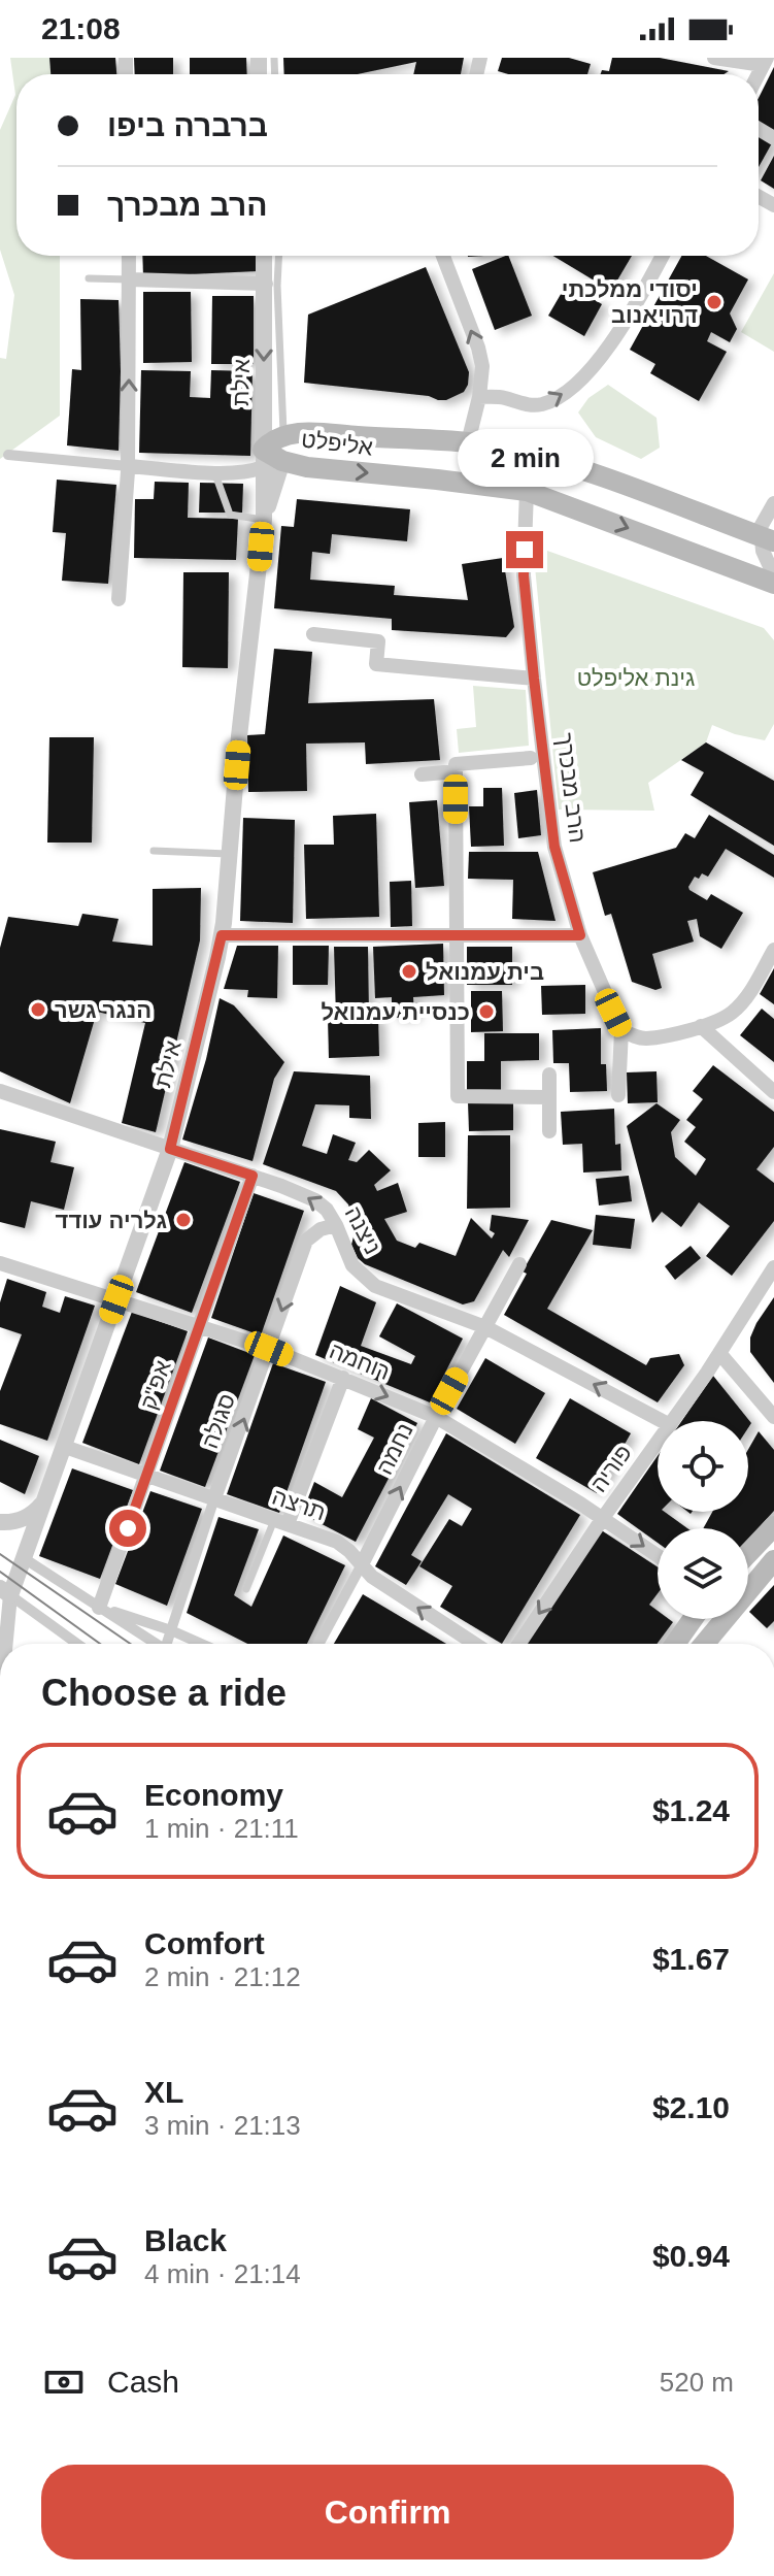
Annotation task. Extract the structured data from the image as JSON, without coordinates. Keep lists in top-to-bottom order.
{
  "streets": {
    "main road": ["אליפלט"],
    "street": [
      "אילת",
      "הרב מבכרך",
      "ניצנה",
      "רוחמה",
      "אפ\"ק",
      "סגולה",
      "נחמה",
      "פוריה",
      "תרצה"
    ]
  },
  "crossings": [
    ["אילת", "אליפלט"],
    ["אילת", "ניצנה"],
    ["אילת", "רוחמה"],
    ["אילת", "תרצה"],
    ["אליפלט", "הרב מבכרך"],
    ["ניצנה", "אפ\"ק"],
    ["ניצנה", "סגולה"],
    ["ניצנה", "נחמה"],
    ["רוחמה", "אפ\"ק"],
    ["רוחמה", "סגולה"],
    ["רוחמה", "נחמה"],
    ["רוחמה", "פוריה"],
    ["אפ\"ק", "תרצה"],
    ["סגולה", "תרצה"],
    ["נחמה", "תרצה"]
  ],
  "one_way": ["ניצנה", "פוריה"],
  "parks": ["גינת אליפלט"],
  "places": [
    "יסודי ממלכתי דרויאנוב",
    "בית עמנואל",
    "הנגר גשר",
    "כנסיית עמנואל",
    "גלריה עודד"
  ],
  "page": {
    "status": "21:08",
    "banner": ["ברברה ביפו", "הרב מבכרך"],
    "bubble": "2 min",
    "heading": "Choose a ride",
    "list": [
      {
        "name": "Economy",
        "note": "1 min · 21:11",
        "value": "$1.24"
      },
      {
        "name": "Comfort",
        "note": "2 min · 21:12",
        "value": "$1.67"
      },
      {
        "name": "XL",
        "note": "3 min · 21:13",
        "value": "$2.10"
      },
      {
        "name": "Black",
        "note": "4 min · 21:14",
        "value": "$0.94"
      }
    ],
    "pay": ["Cash", "520 m"],
    "buttons": "Confirm"
  }
}
